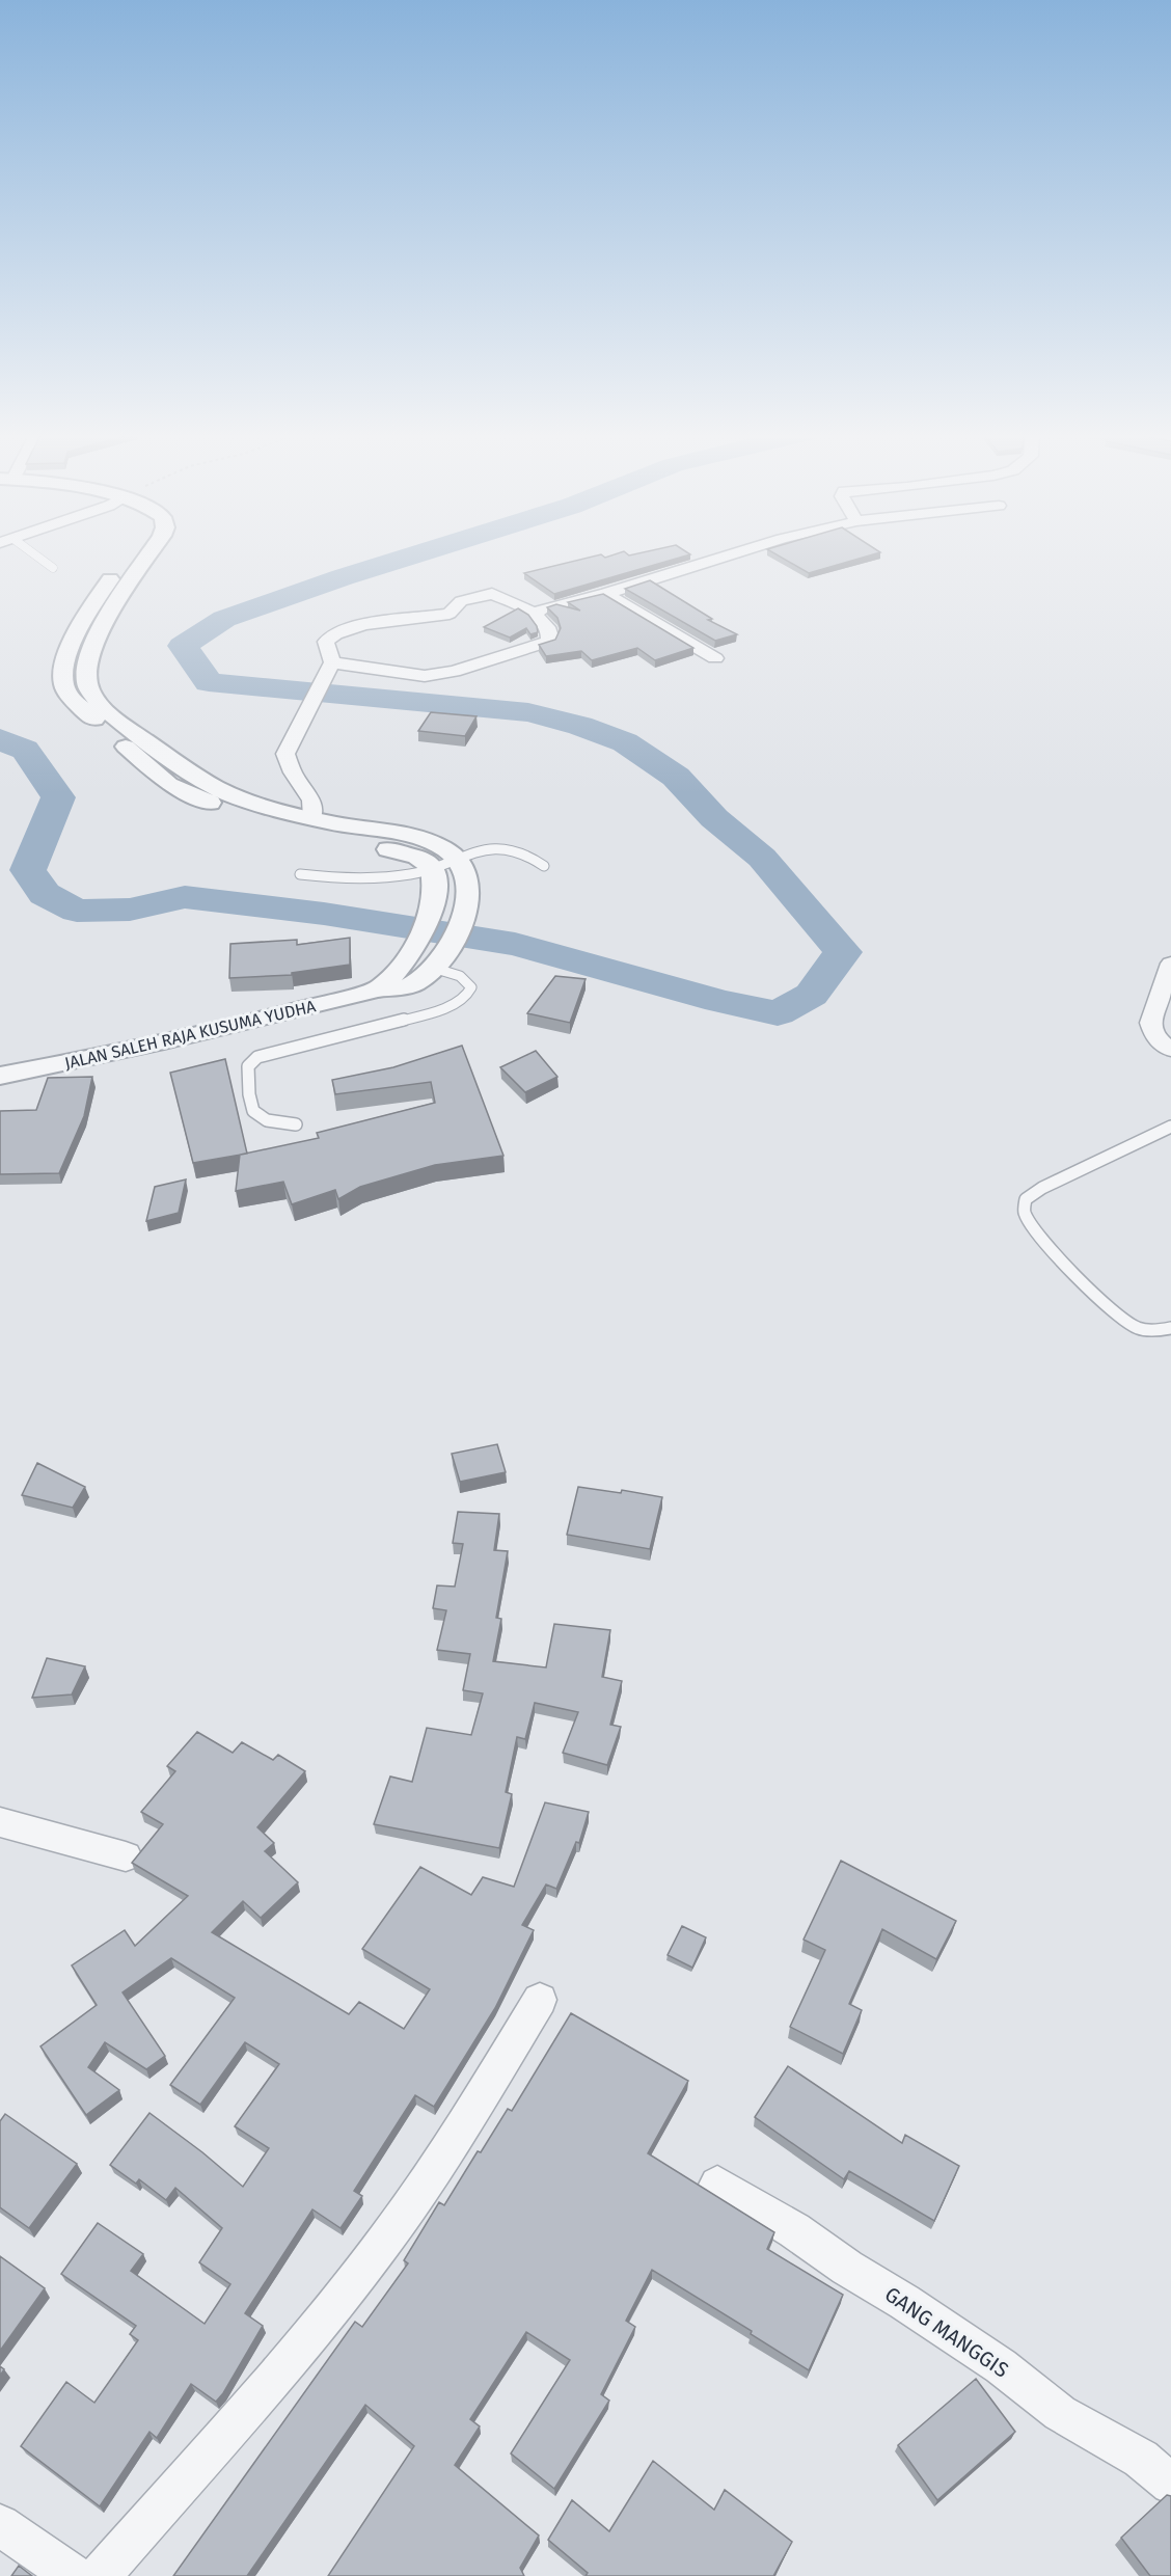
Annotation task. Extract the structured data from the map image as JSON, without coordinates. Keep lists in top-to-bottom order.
{
  "streets": {
    "street": ["JALAN SALEH RAJA KUSUMA YUDHA", "GANG MANGGIS"]
  }
}
